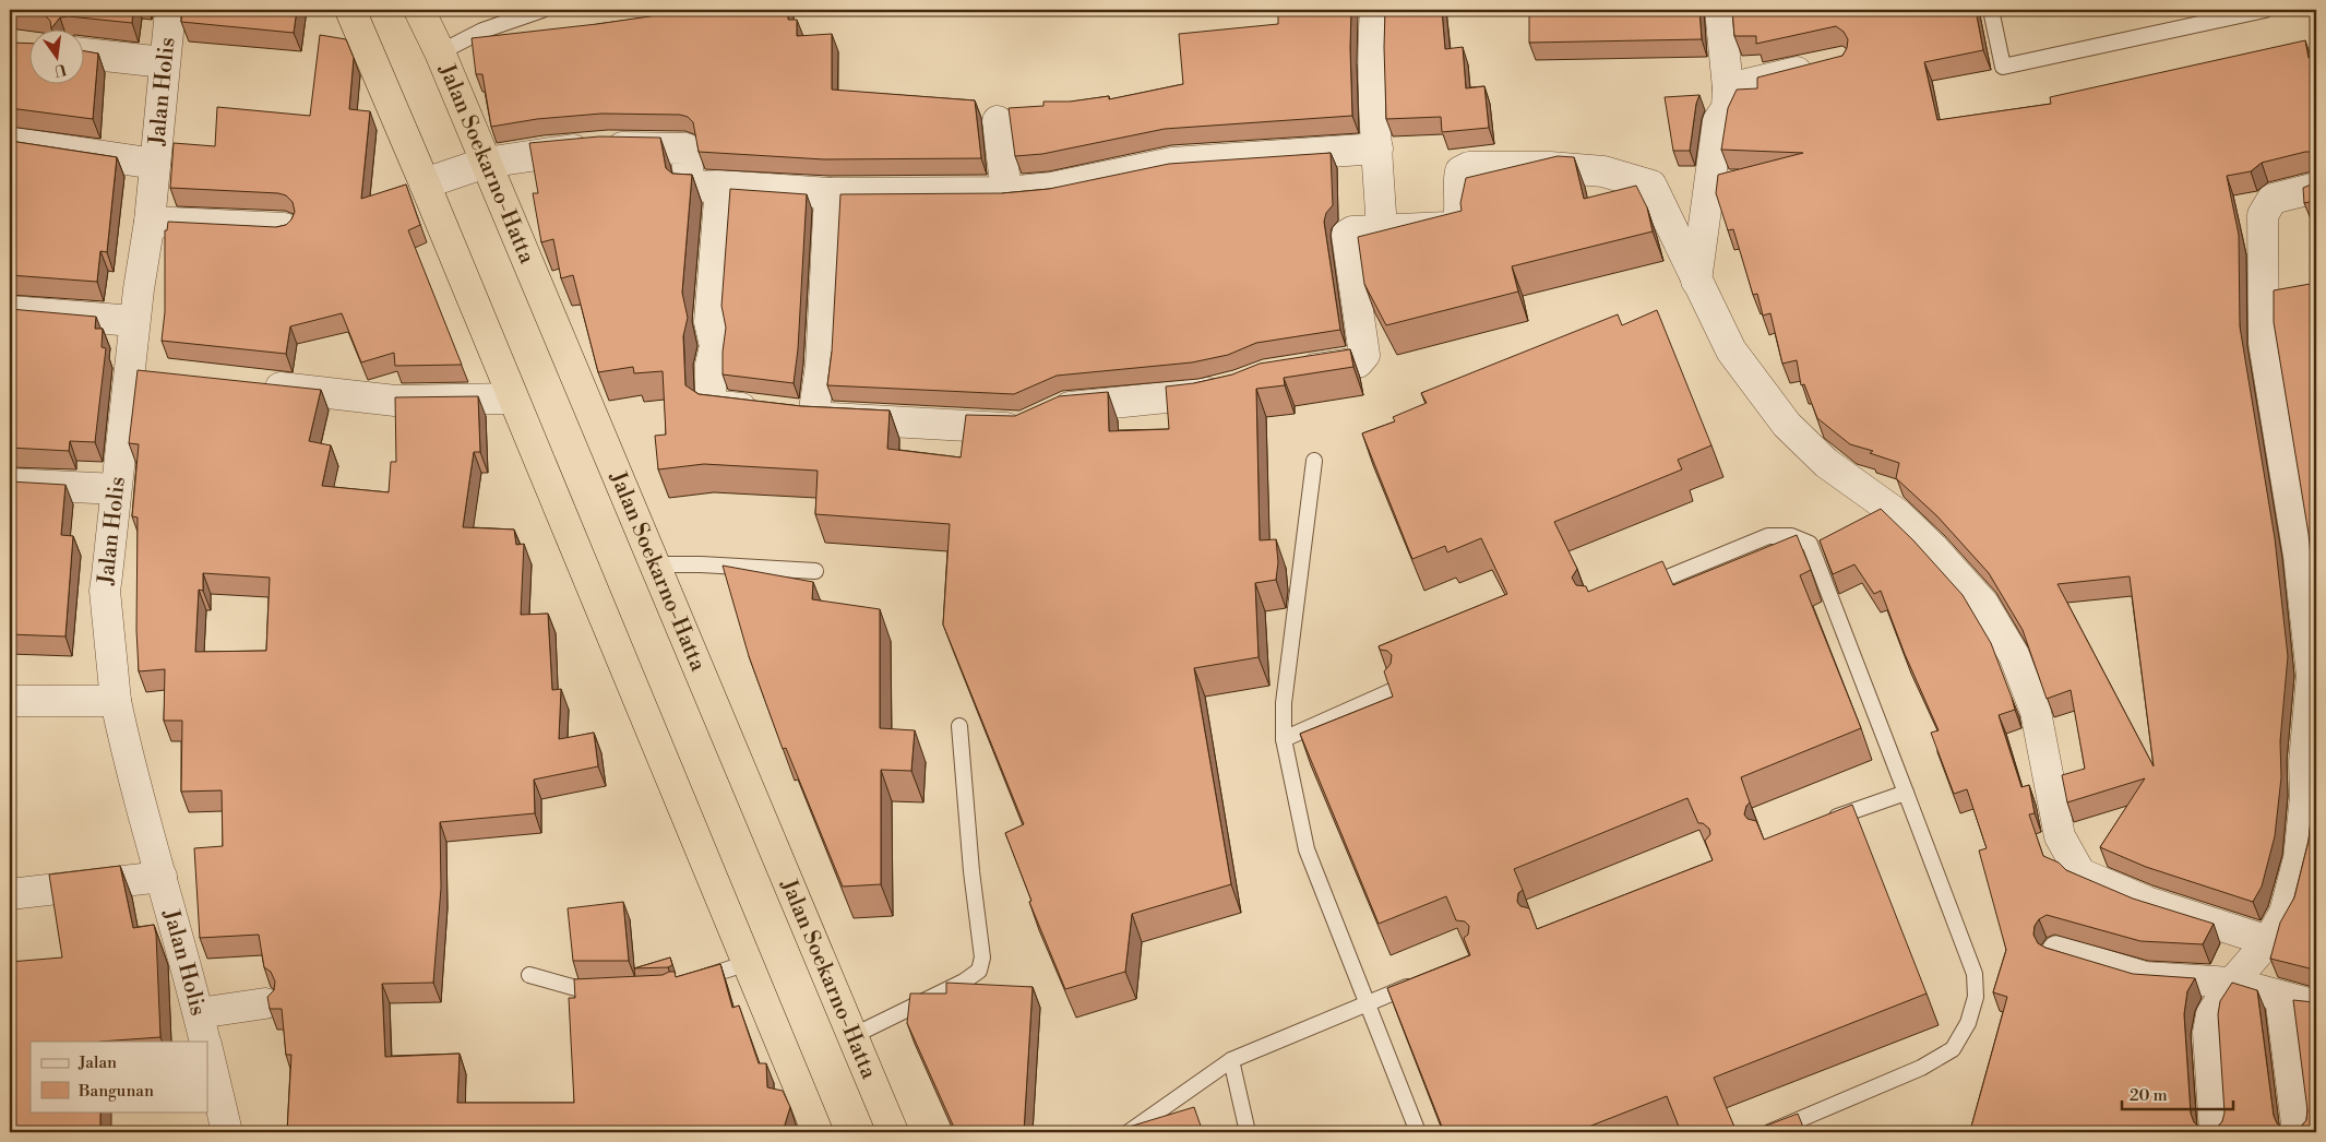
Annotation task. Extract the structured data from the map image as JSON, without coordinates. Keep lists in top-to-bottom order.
{
  "streets": {
    "highway": ["Jalan Soekarno-Hatta"],
    "street": ["Jalan Holis"]
  },
  "legend": ["Jalan", "Bangunan"],
  "scale_bar": "20 m",
  "north": "bottom"
}
